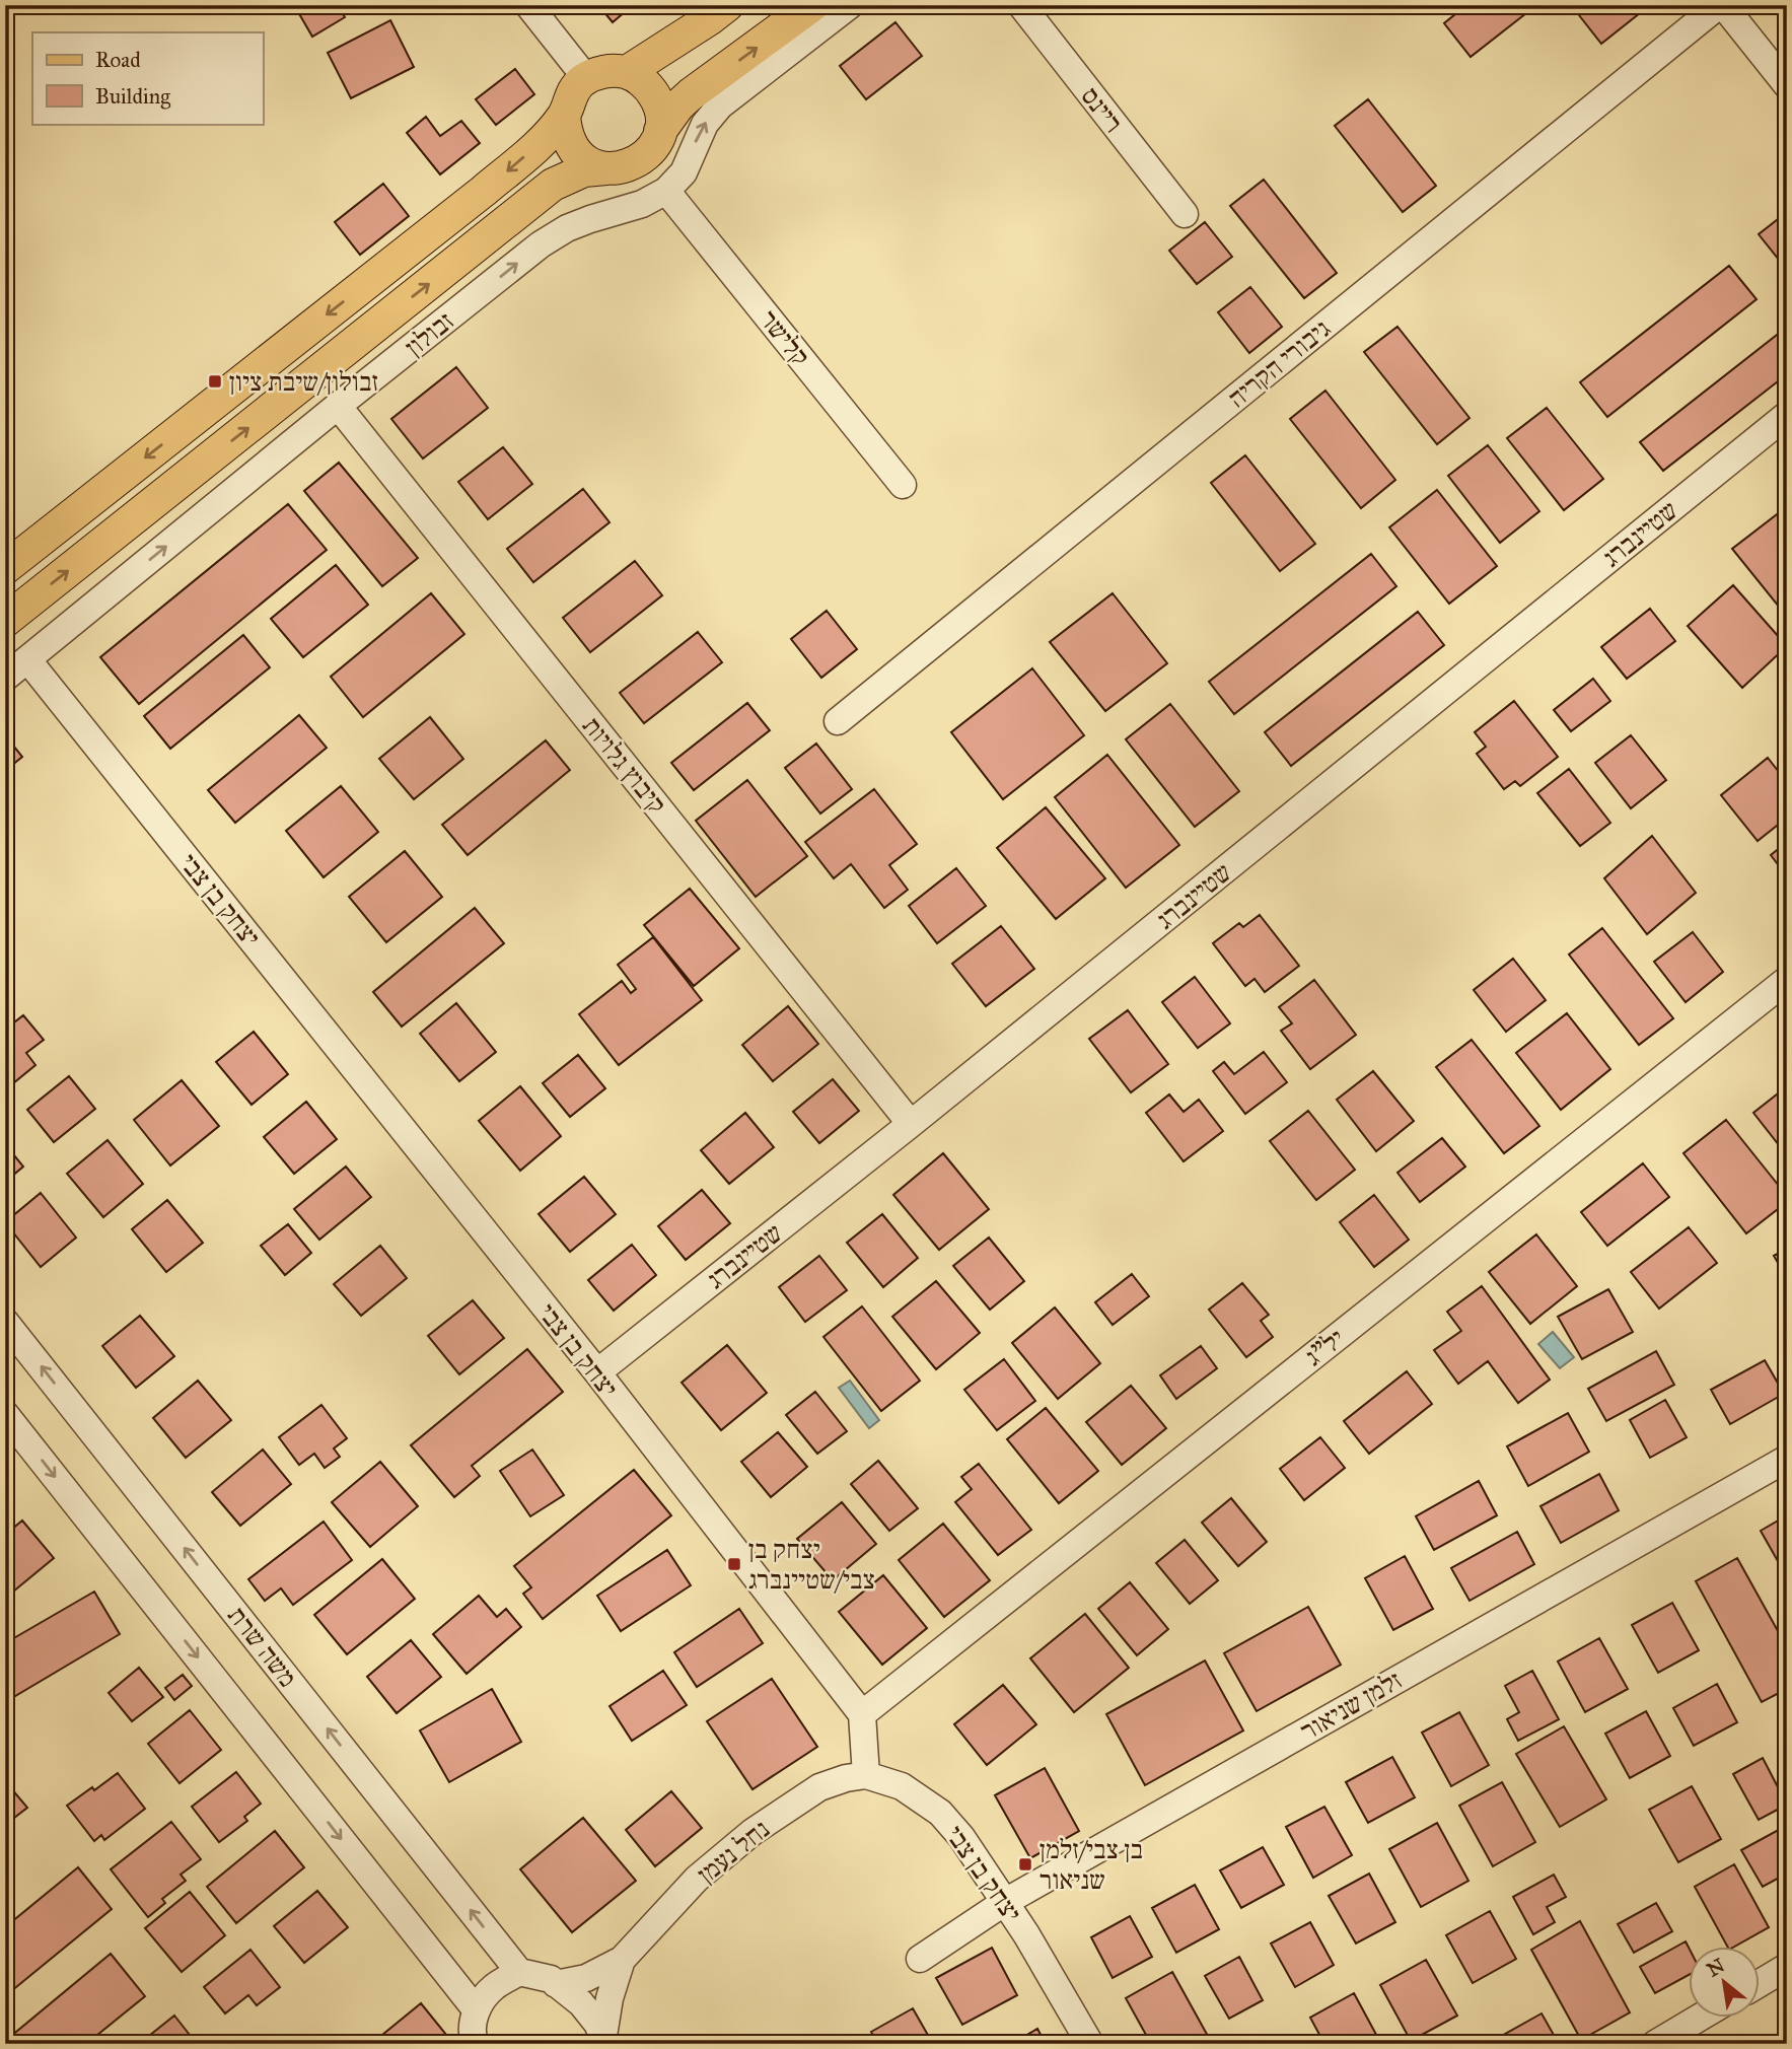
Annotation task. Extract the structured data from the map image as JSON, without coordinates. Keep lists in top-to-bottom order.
{
  "streets": {
    "main road": ["זבולון"],
    "street": [
      "ריינס",
      "קלישר",
      "גיבורי הקריה",
      "שטיינברג",
      "קיבוץ גלויות",
      "יצחק בן צבי",
      "יל\"ג",
      "משה שרת",
      "זלמן שניאור",
      "נחל נעמן"
    ]
  },
  "crossings": [
    ["זבולון", "קלישר"],
    ["זבולון", "קיבוץ גלויות"],
    ["זבולון", "יצחק בן צבי"],
    ["שטיינברג", "קיבוץ גלויות"],
    ["שטיינברג", "יצחק בן צבי"],
    ["יצחק בן צבי", "יל\"ג"],
    ["יצחק בן צבי", "זלמן שניאור"],
    ["יצחק בן צבי", "נחל נעמן"]
  ],
  "one_way": ["זבולון"],
  "places": {
    "transit": ["זבולון/שיבת ציון", "יצחק בן צבי/שטיינברג", "בן צבי/זלמן שניאור"]
  },
  "legend": ["Road", "Building"],
  "north": "top left"
}
